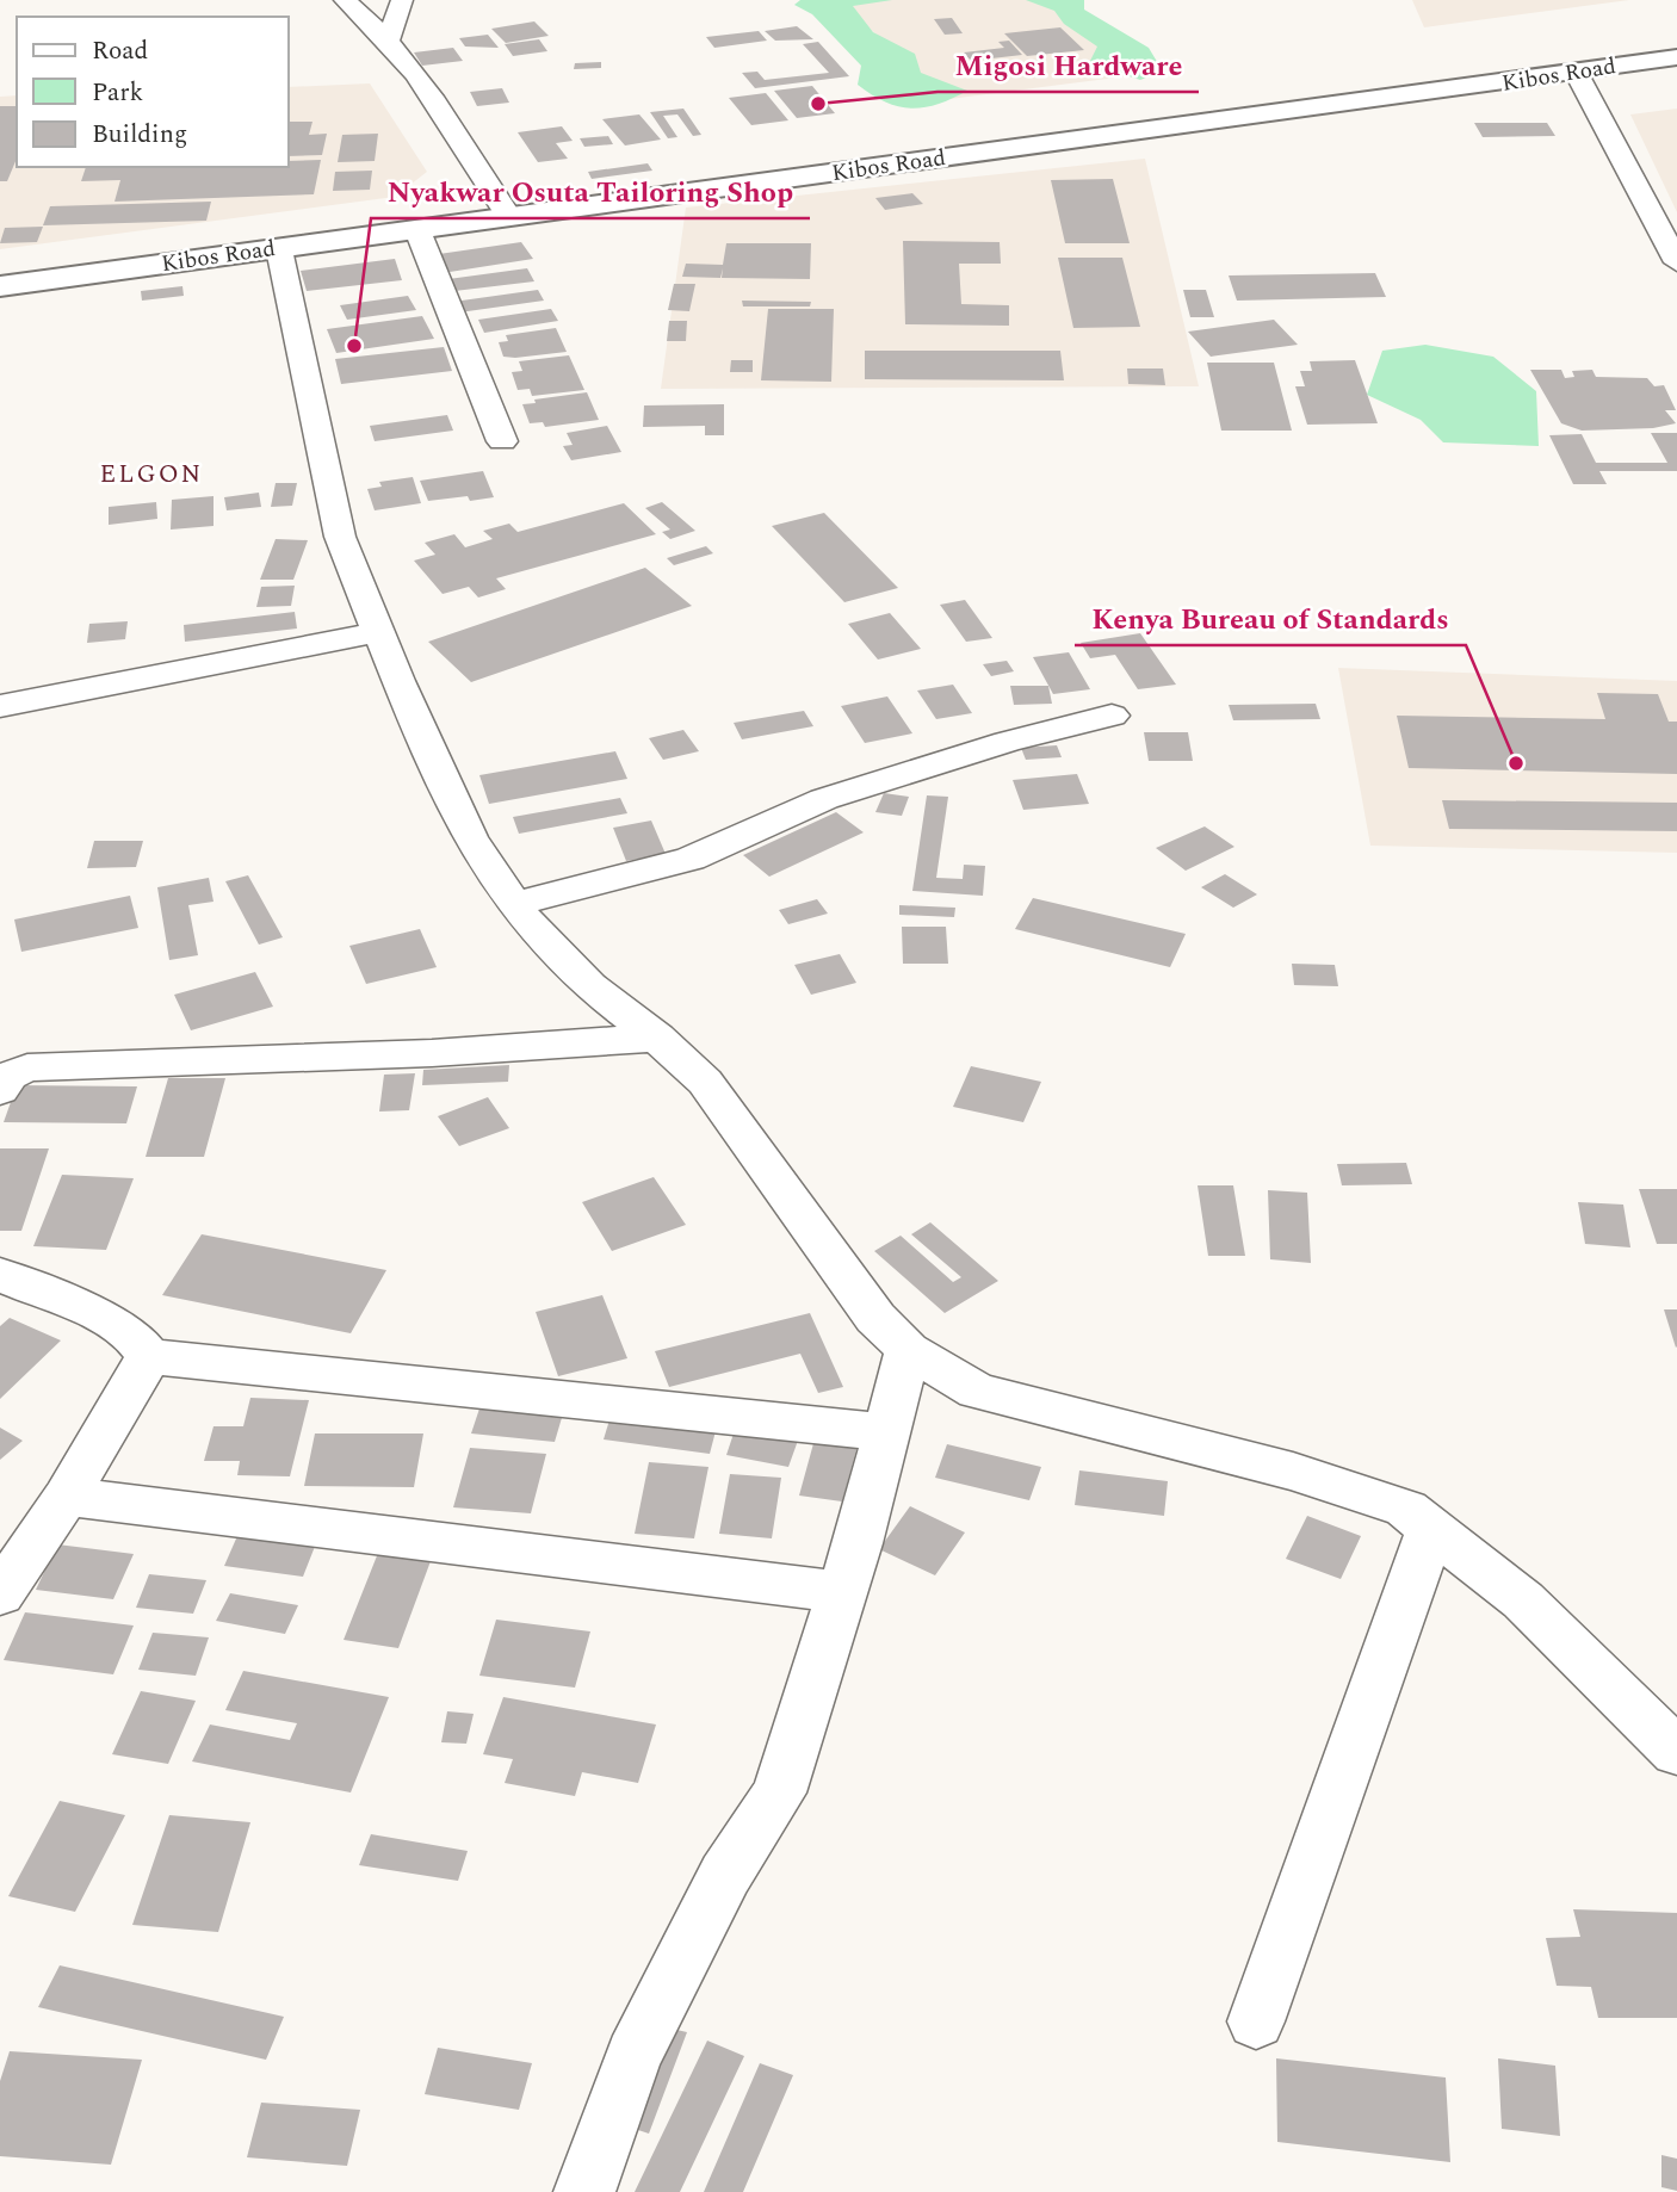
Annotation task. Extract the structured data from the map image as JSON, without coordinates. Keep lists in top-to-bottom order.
{
  "streets": {
    "main road": ["Kibos Road"]
  },
  "districts": ["ELGON"],
  "places": ["Migosi Hardware", "Nyakwar Osuta Tailoring Shop", "Kenya Bureau of Standards"],
  "legend": ["Road", "Park", "Building"]
}
